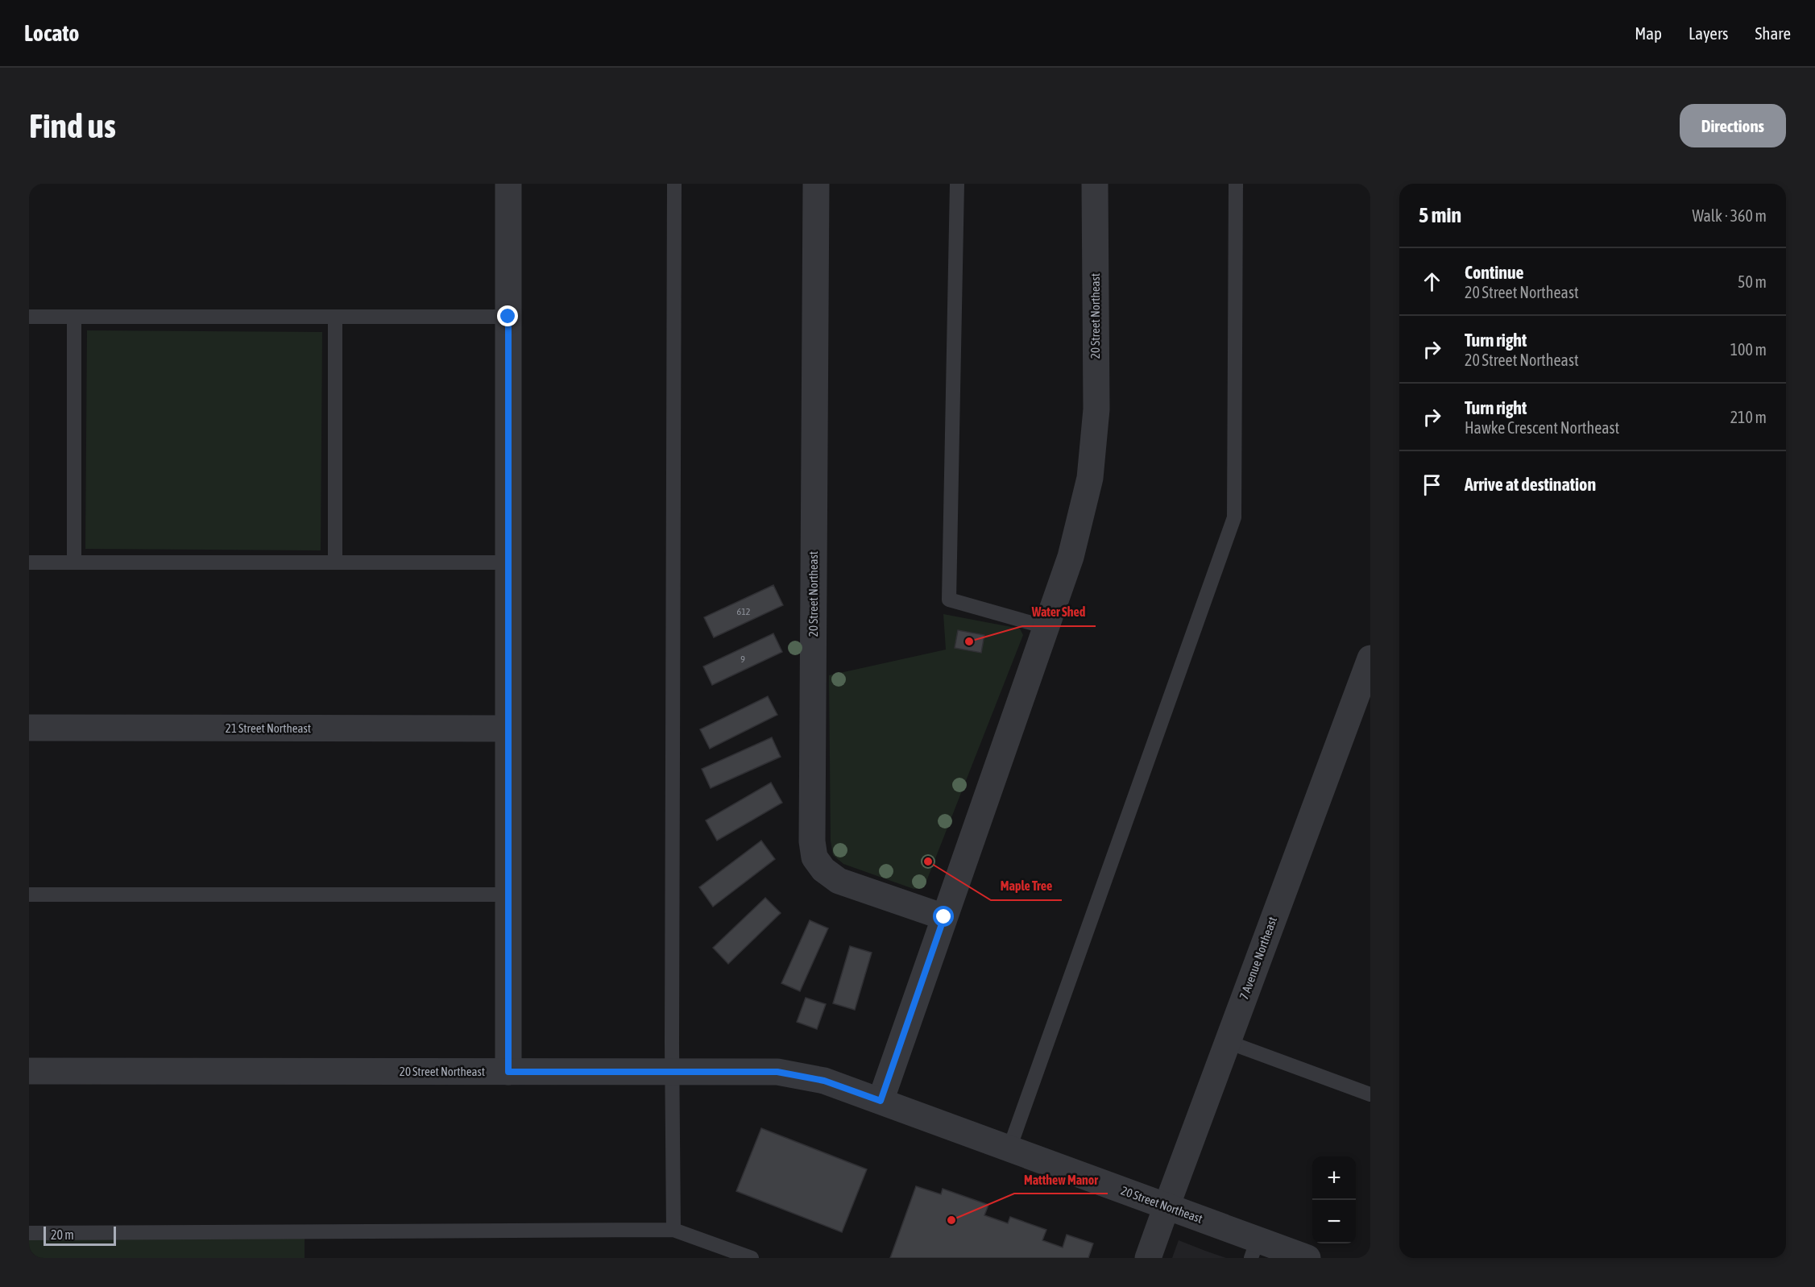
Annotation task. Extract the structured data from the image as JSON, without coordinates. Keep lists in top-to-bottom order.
{
  "streets": {
    "street": ["20 Street Northeast", "21 Street Northeast", "7 Avenue Northeast"]
  },
  "crossings": [
    ["20 Street Northeast", "7 Avenue Northeast"]
  ],
  "places": ["Water Shed", "Maple Tree", "Matthew Manor"],
  "house_numbers": ["612", "9"],
  "scale_bar": "20 m",
  "page": {
    "header": "Locato",
    "nav": ["Map", "Layers", "Share"],
    "buttons": "Directions",
    "title": "Find us",
    "heading": ["5 min", "Walk · 360 m"],
    "list": [
      ["Continue", "20 Street Northeast", "50 m"],
      ["Turn right", "20 Street Northeast", "100 m"],
      ["Turn right", "Hawke Crescent Northeast", "210 m"],
      "Arrive at destination"
    ],
    "map_buttons": ["+", "−"],
    "scale": "20 m"
  }
}
